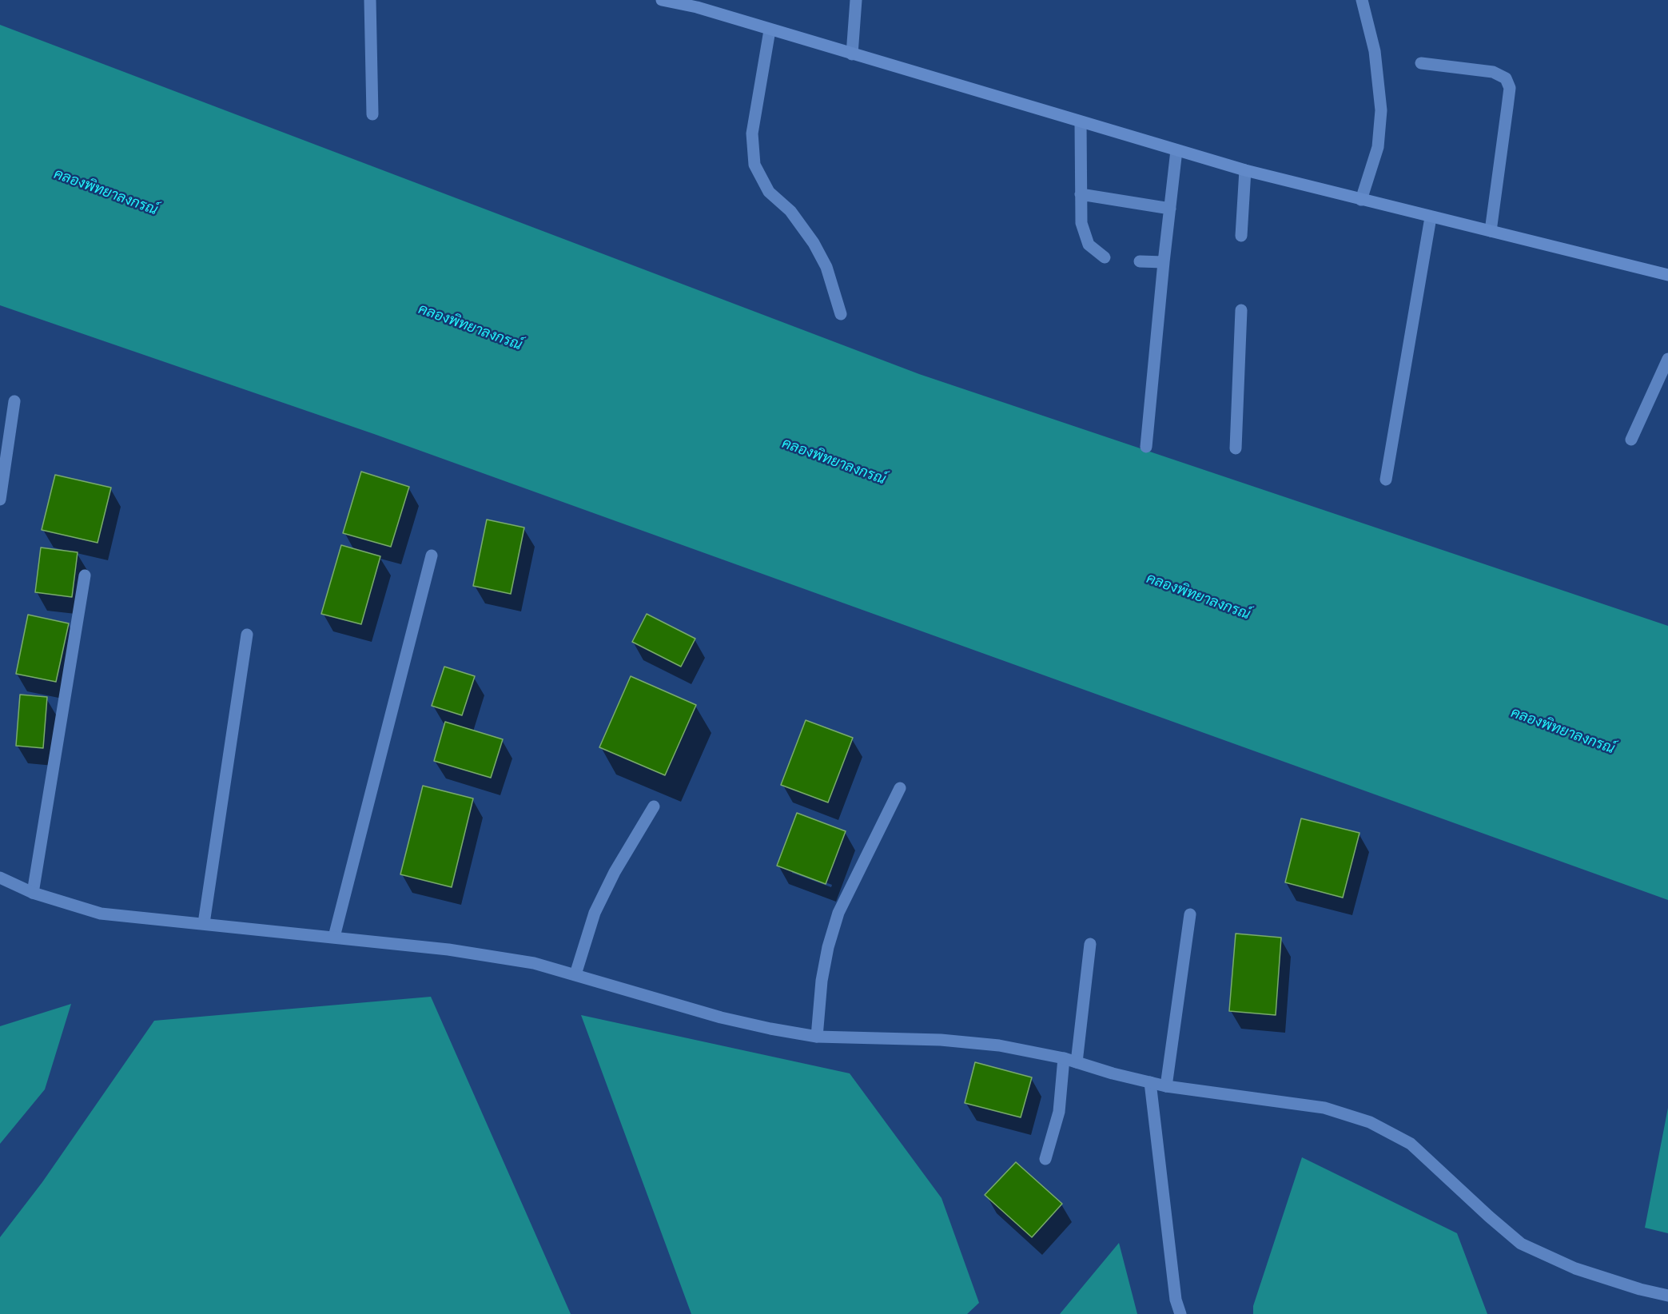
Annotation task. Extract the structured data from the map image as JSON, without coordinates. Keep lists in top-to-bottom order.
{
  "water": ["คลองพิทยาลงกรณ์"]
}
